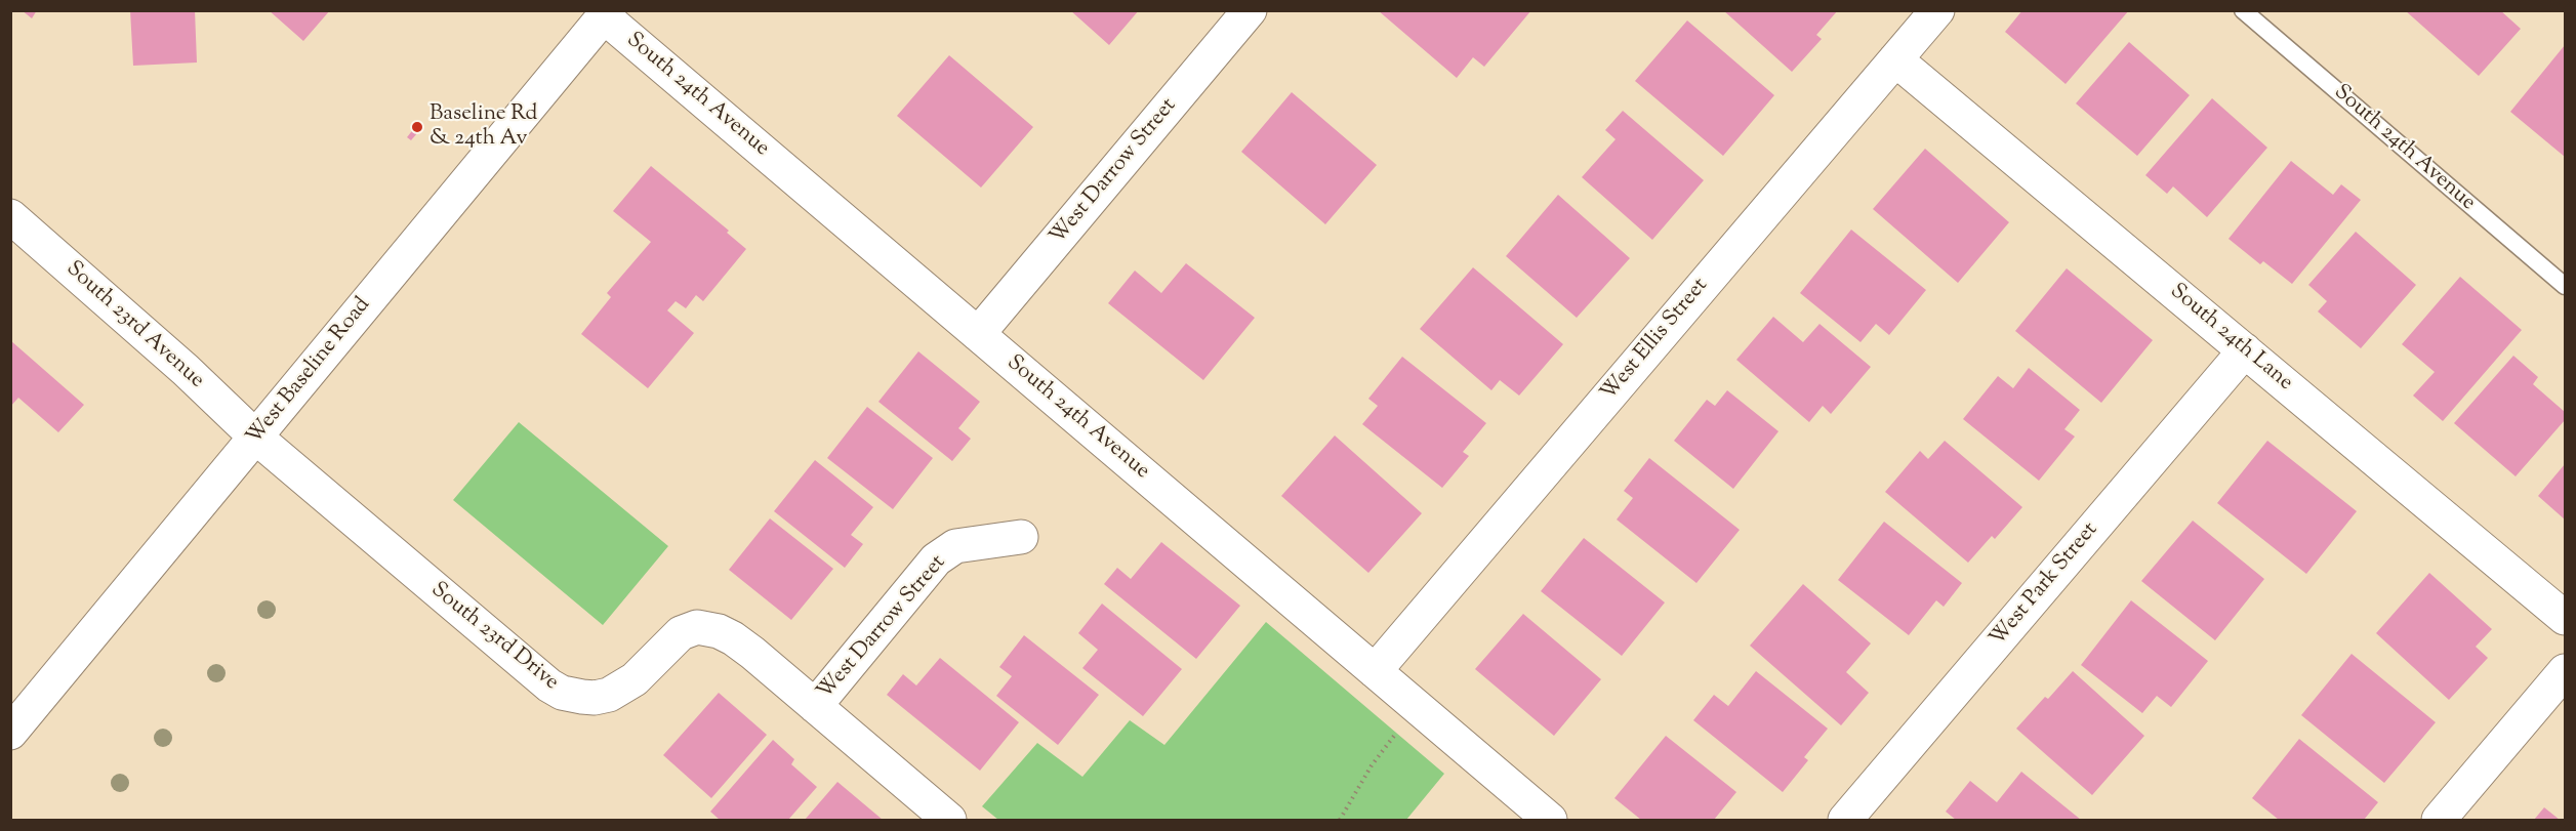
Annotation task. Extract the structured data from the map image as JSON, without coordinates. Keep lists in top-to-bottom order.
{
  "streets": {
    "street": [
      "South 24th Avenue",
      "West Darrow Street",
      "South 23rd Avenue",
      "South 24th Lane",
      "West Ellis Street",
      "West Baseline Road",
      "West Park Street",
      "South 23rd Drive"
    ]
  },
  "crossings": [
    ["South 24th Avenue", "West Darrow Street"],
    ["South 24th Avenue", "West Ellis Street"],
    ["South 24th Avenue", "West Baseline Road"],
    ["West Darrow Street", "South 23rd Drive"],
    ["South 23rd Avenue", "West Baseline Road"],
    ["South 23rd Avenue", "South 23rd Drive"],
    ["South 24th Lane", "West Ellis Street"],
    ["South 24th Lane", "West Park Street"],
    ["West Baseline Road", "South 23rd Drive"]
  ],
  "places": ["Baseline Rd & 24th Av"]
}
